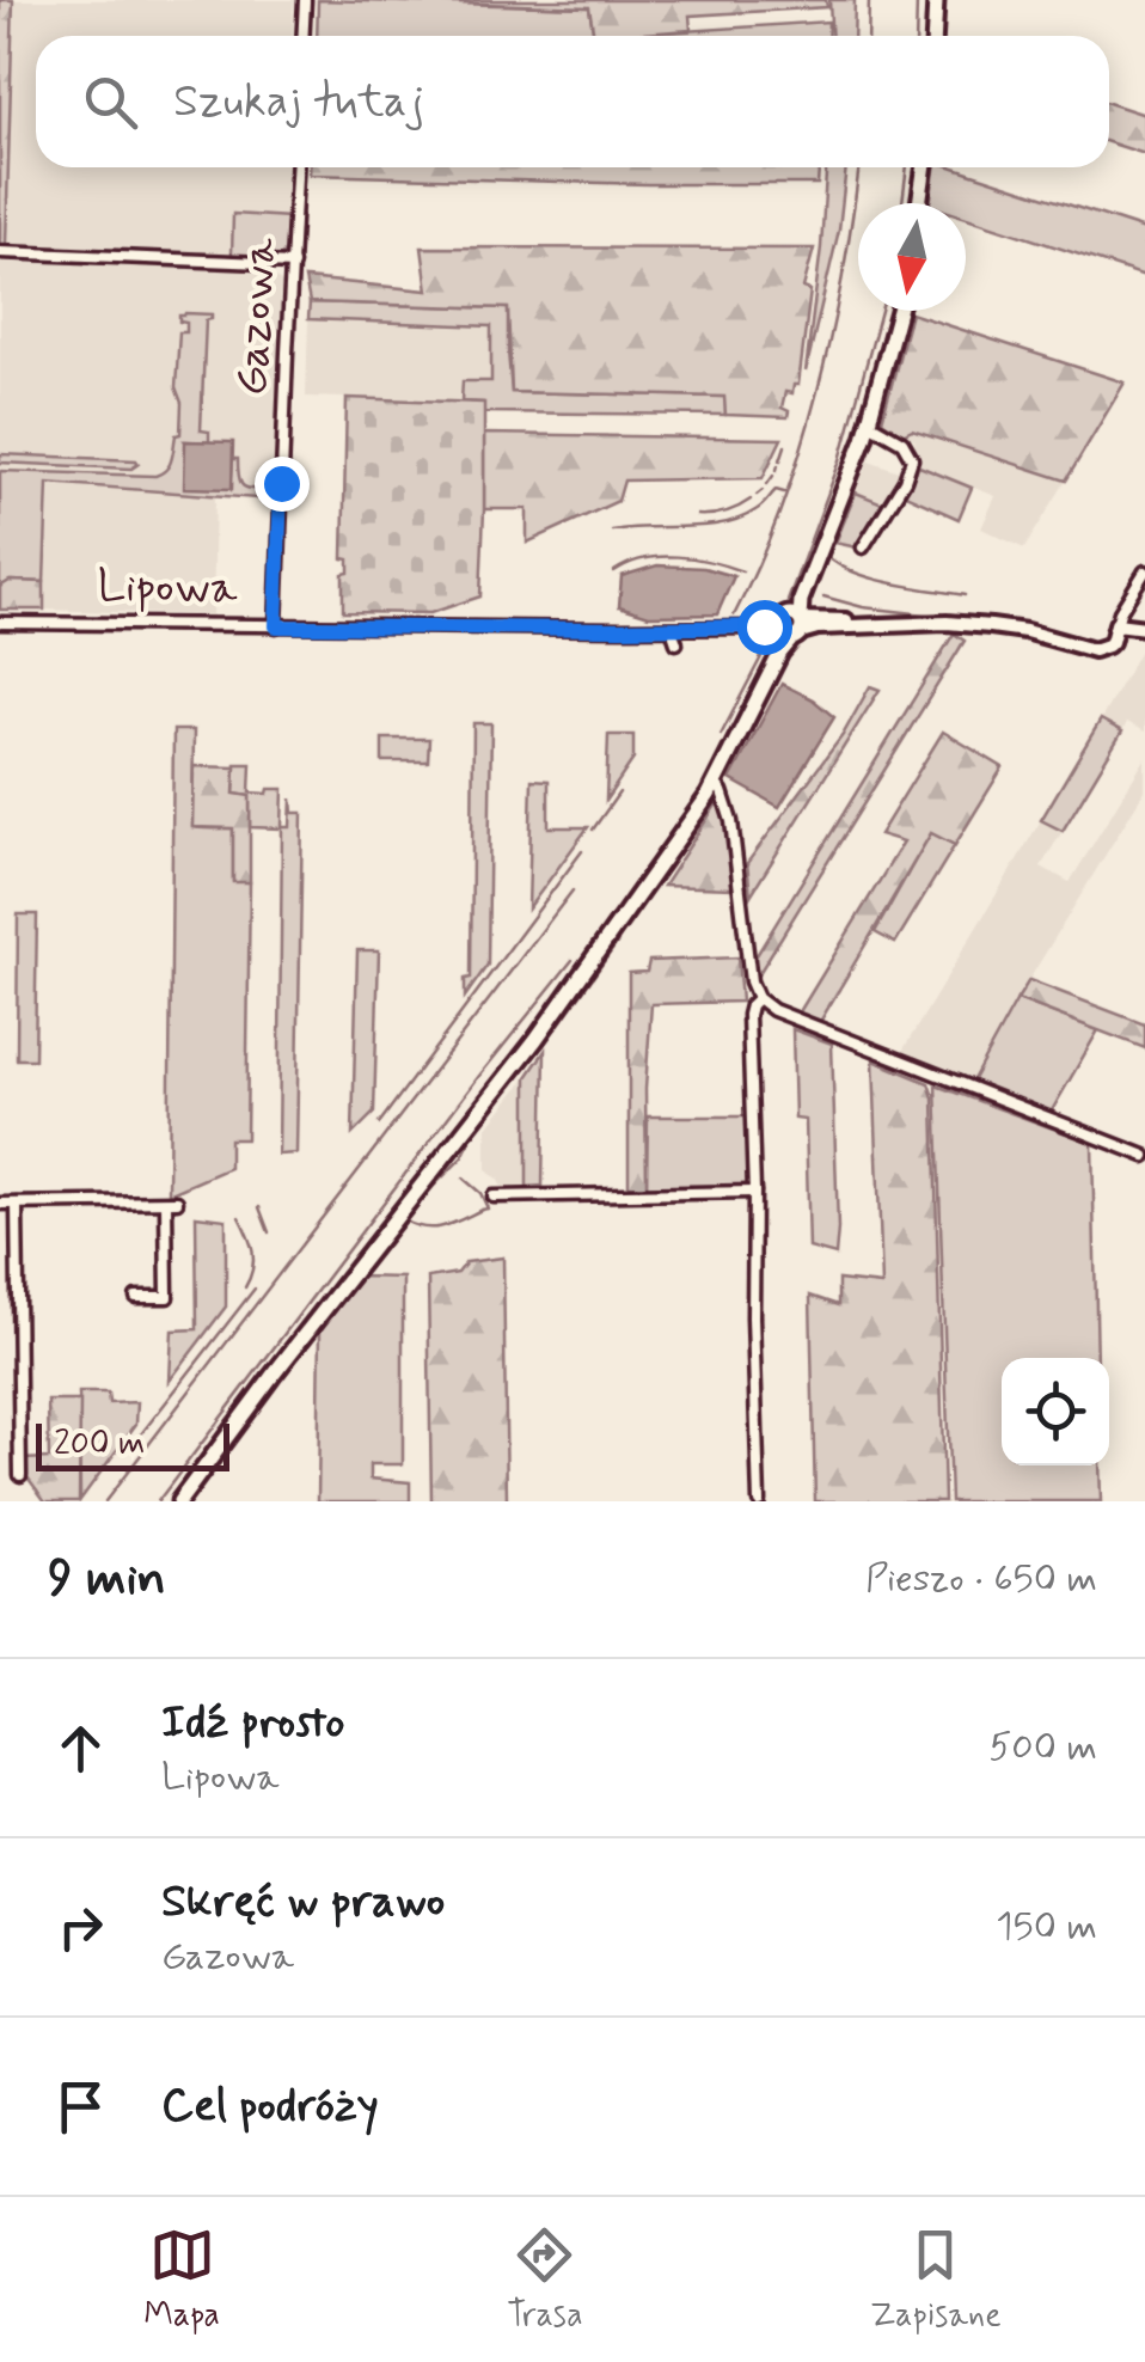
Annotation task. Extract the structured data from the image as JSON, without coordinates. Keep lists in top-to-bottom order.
{
  "streets": {
    "main road": ["Lipowa"],
    "street": ["Gazowa"]
  },
  "crossings": [
    ["Gazowa", "Lipowa"]
  ],
  "scale_bar": "200 m",
  "north": "bottom",
  "page": {
    "search": "Szukaj tutaj",
    "scale": "200 m",
    "heading": ["9 min", "Pieszo · 650 m"],
    "list": [
      ["Idź prosto", "Lipowa", "500 m"],
      ["Skręć w prawo", "Gazowa", "150 m"],
      "Cel podróży"
    ],
    "nav": ["Mapa", "Trasa", "Zapisane"]
  }
}
